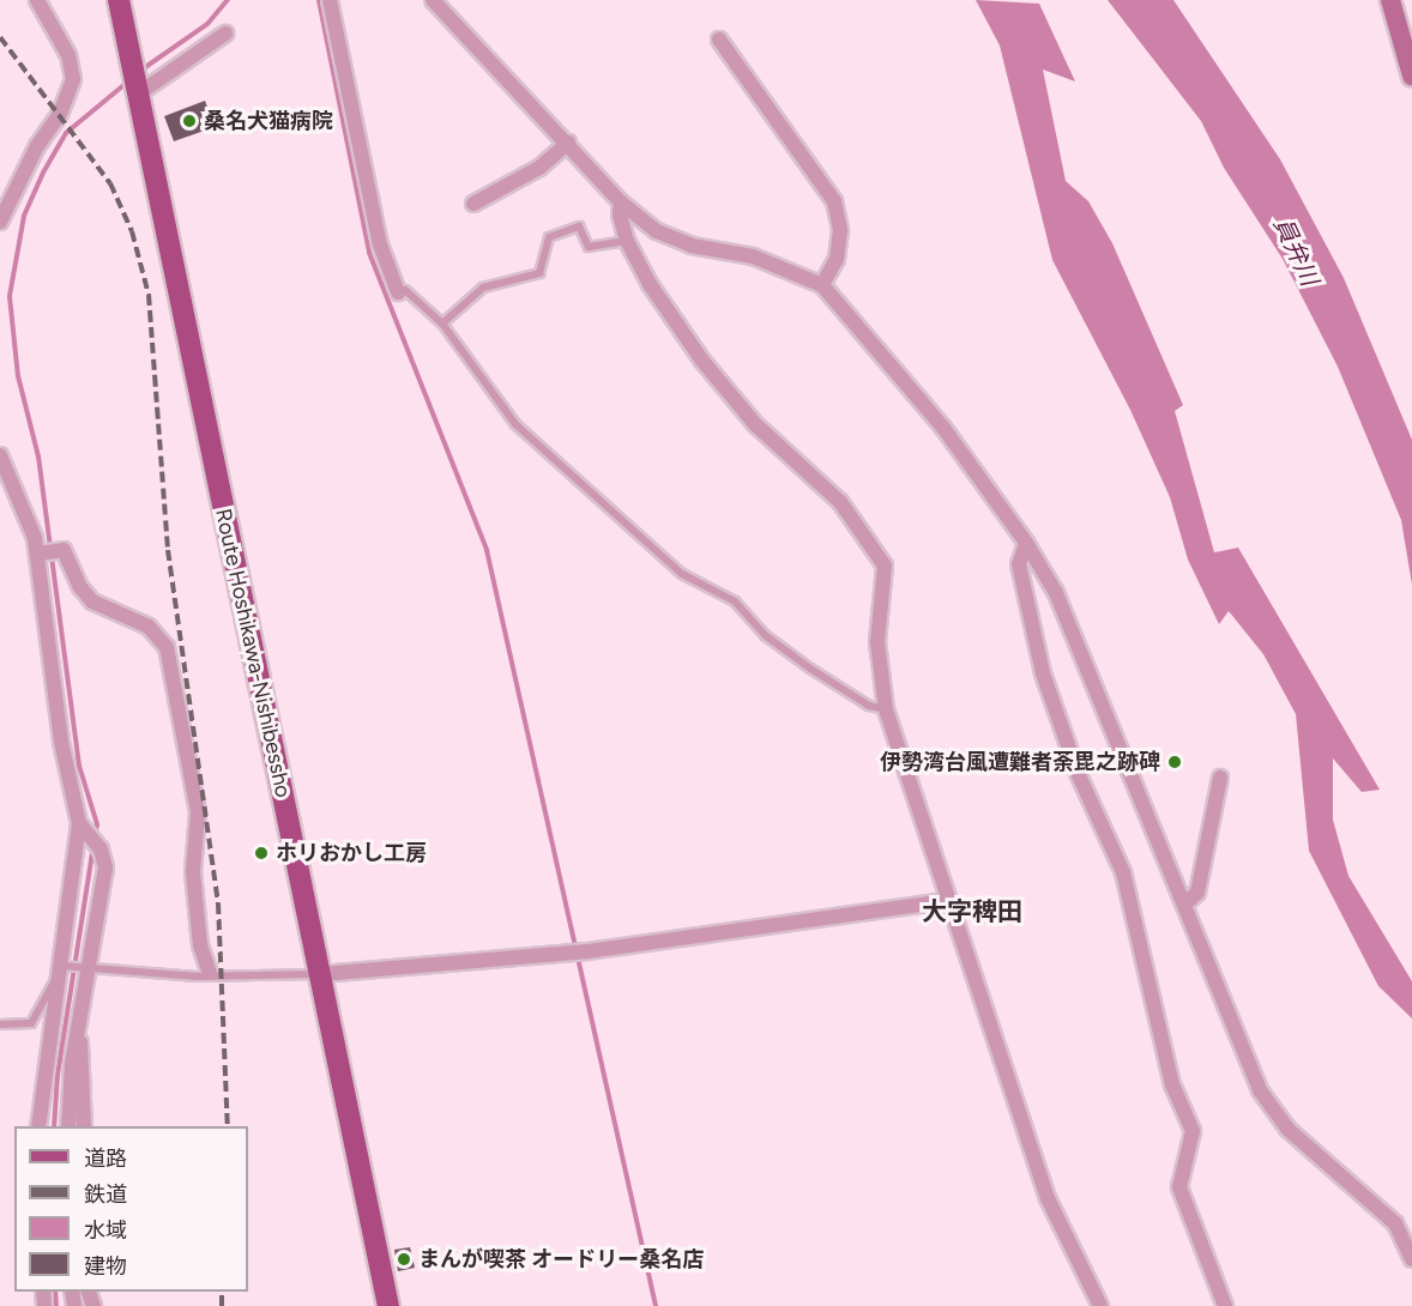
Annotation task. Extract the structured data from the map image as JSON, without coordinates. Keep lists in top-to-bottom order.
{
  "streets": {
    "main road": ["Route Hoshikawa-Nishibessho"]
  },
  "districts": ["大字稗田"],
  "water": ["員弁川"],
  "places": [
    "桑名犬猫病院",
    "伊勢湾台風遭難者荼毘之跡碑",
    "ホリおかし工房",
    "まんが喫茶 オードリー桑名店"
  ],
  "legend": [
    "道路",
    "鉄道",
    "水域",
    "建物"
  ]
}
